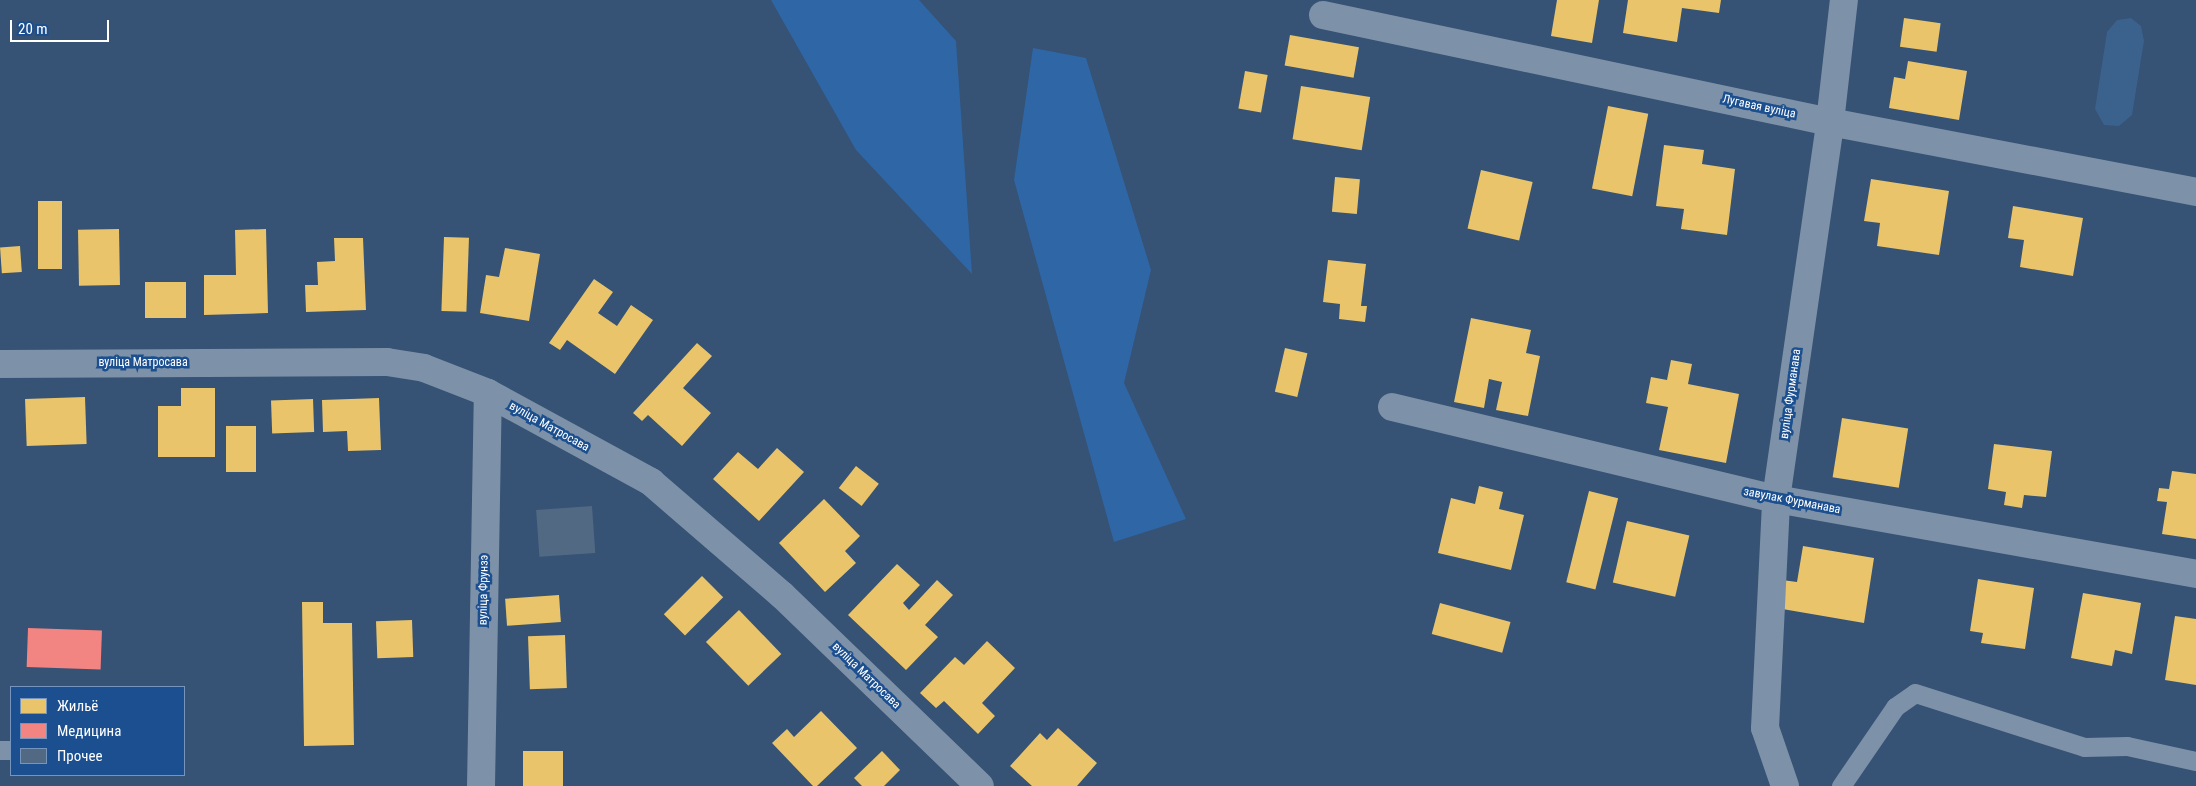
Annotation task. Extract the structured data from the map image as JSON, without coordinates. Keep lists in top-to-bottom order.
{
  "streets": {
    "street": [
      "Лугавая вуліца",
      "вуліца Матросава",
      "вуліца Фурманава",
      "завулак Фурманава",
      "вуліца Фрунзэ"
    ]
  },
  "crossings": [
    ["Лугавая вуліца", "вуліца Фурманава"],
    ["вуліца Матросава", "вуліца Фрунзэ"],
    ["вуліца Фурманава", "завулак Фурманава"]
  ],
  "legend": ["Жильё", "Медицина", "Прочее"],
  "scale_bar": "20 m"
}
